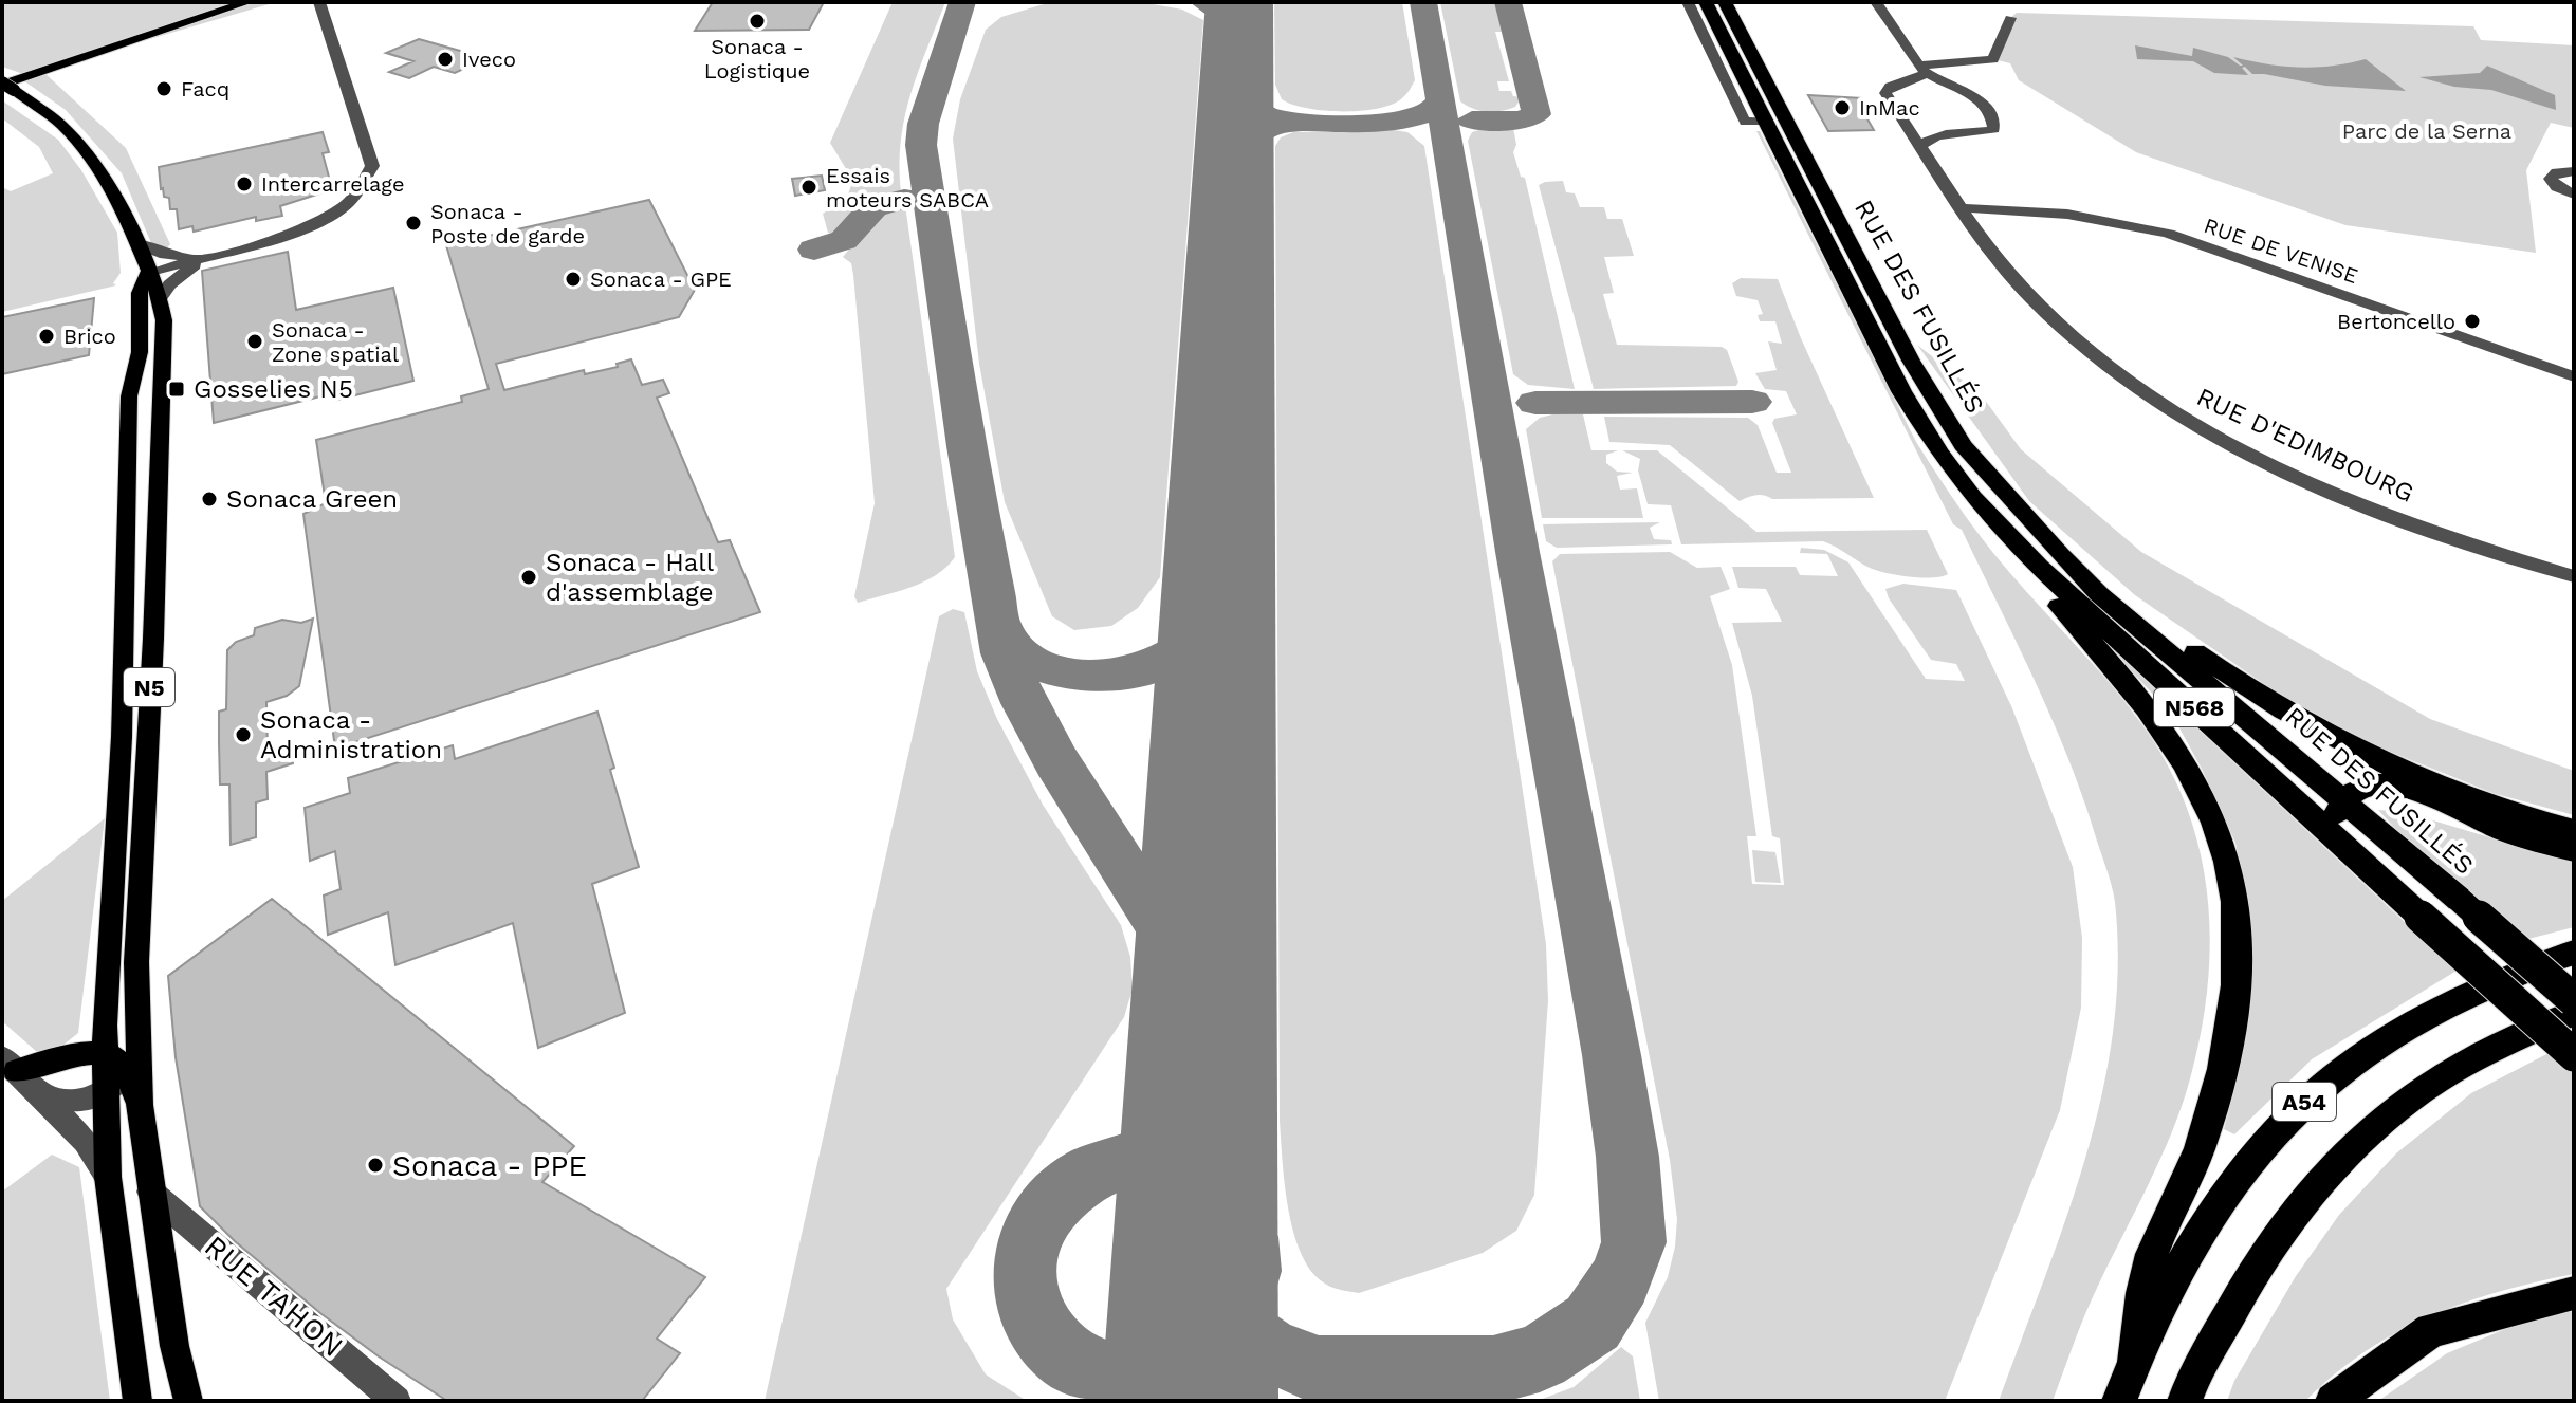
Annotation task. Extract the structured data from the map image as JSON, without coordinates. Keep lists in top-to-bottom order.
{
  "streets": {
    "highway": ["RUE DES FUSILLÉS", "N568", "A54"],
    "main road": ["N5"],
    "street": ["RUE DE VENISE", "RUE D'EDIMBOURG", "RUE TAHON"]
  },
  "crossings": [
    ["RUE DE VENISE", "RUE D'EDIMBOURG"],
    ["N5", "RUE TAHON"]
  ],
  "parks": ["Parc de la Serna"],
  "places": {
    "other": [
      "Sonaca - Logistique",
      "Iveco",
      "Facq",
      "InMac",
      "Intercarrelage",
      "Essais moteurs SABCA",
      "Sonaca - Poste de garde",
      "Sonaca - GPE",
      "Bertoncello",
      "Brico",
      "Sonaca - Zone spatial",
      "Sonaca Green",
      "Sonaca - Hall d'assemblage",
      "Sonaca - Administration",
      "Sonaca - PPE"
    ],
    "transit": ["Gosselies N5"]
  }
}
